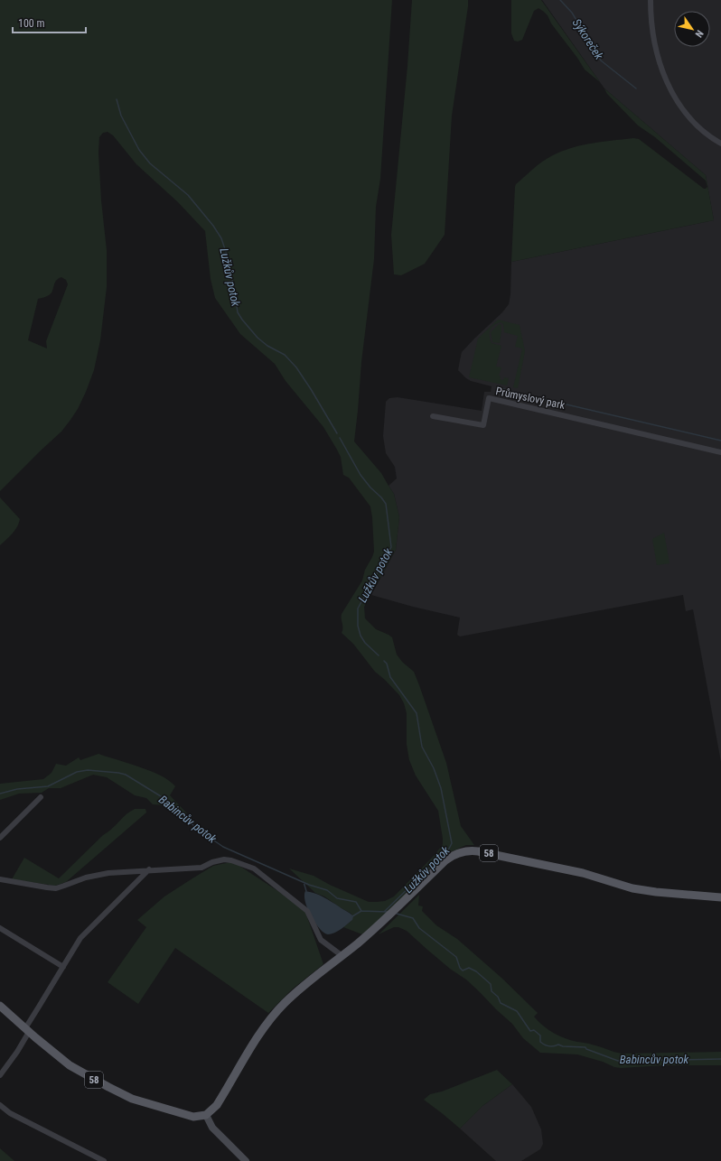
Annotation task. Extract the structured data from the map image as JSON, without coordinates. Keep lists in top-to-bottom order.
{
  "streets": {
    "main road": ["58"],
    "street": ["Průmyslový park"]
  },
  "water": ["Sýkoreček", "Lužkův potok", "Babincův potok"],
  "scale_bar": "100 m",
  "north": "bottom right"
}
